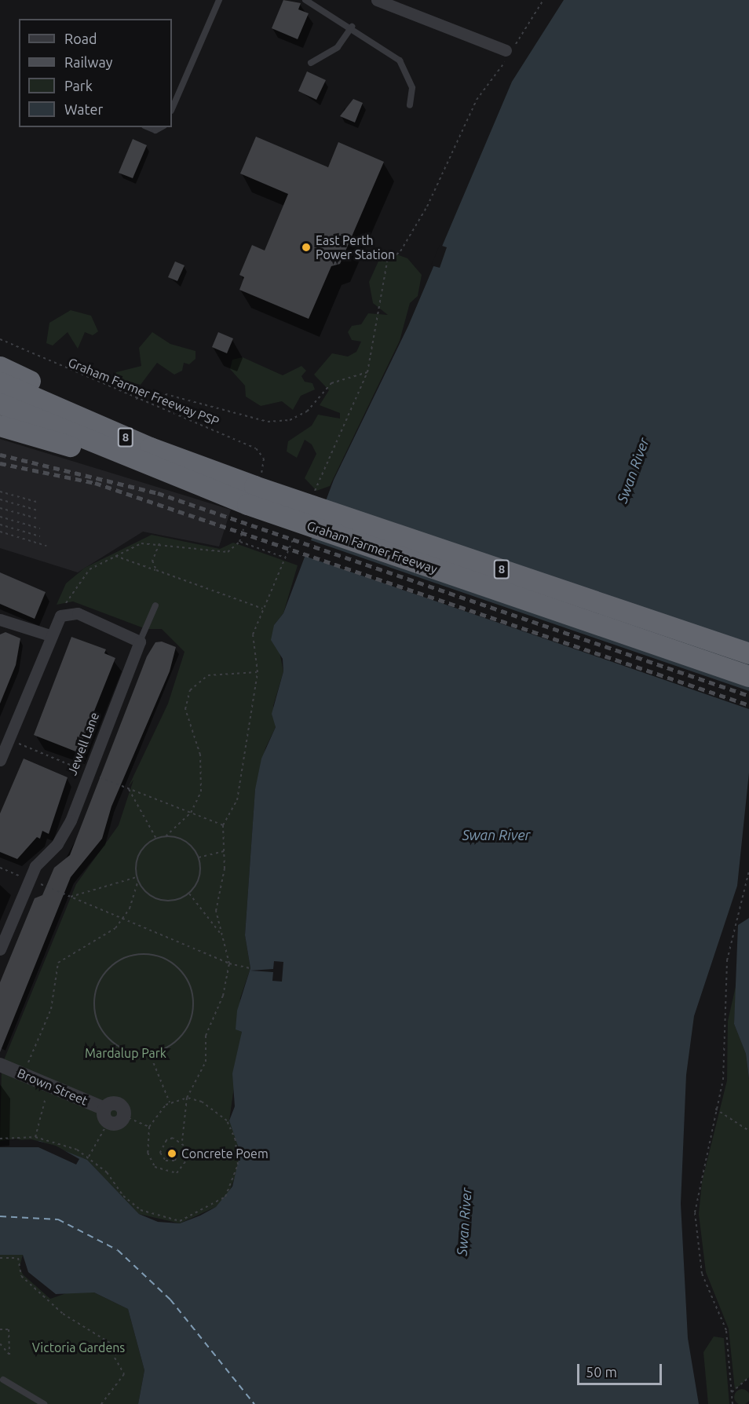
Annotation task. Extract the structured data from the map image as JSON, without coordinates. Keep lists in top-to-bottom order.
{
  "streets": {
    "highway": ["8", "Graham Farmer Freeway"],
    "street": ["Jewell Lane", "Brown Street"],
    "path": ["Graham Farmer Freeway PSP"]
  },
  "crossings": [
    ["Graham Farmer Freeway PSP", "Graham Farmer Freeway"]
  ],
  "water": ["Swan River"],
  "parks": ["Mardalup Park", "Victoria Gardens"],
  "places": ["East Perth Power Station", "Concrete Poem"],
  "legend": [
    "Road",
    "Railway",
    "Park",
    "Water"
  ],
  "scale_bar": "50 m"
}
